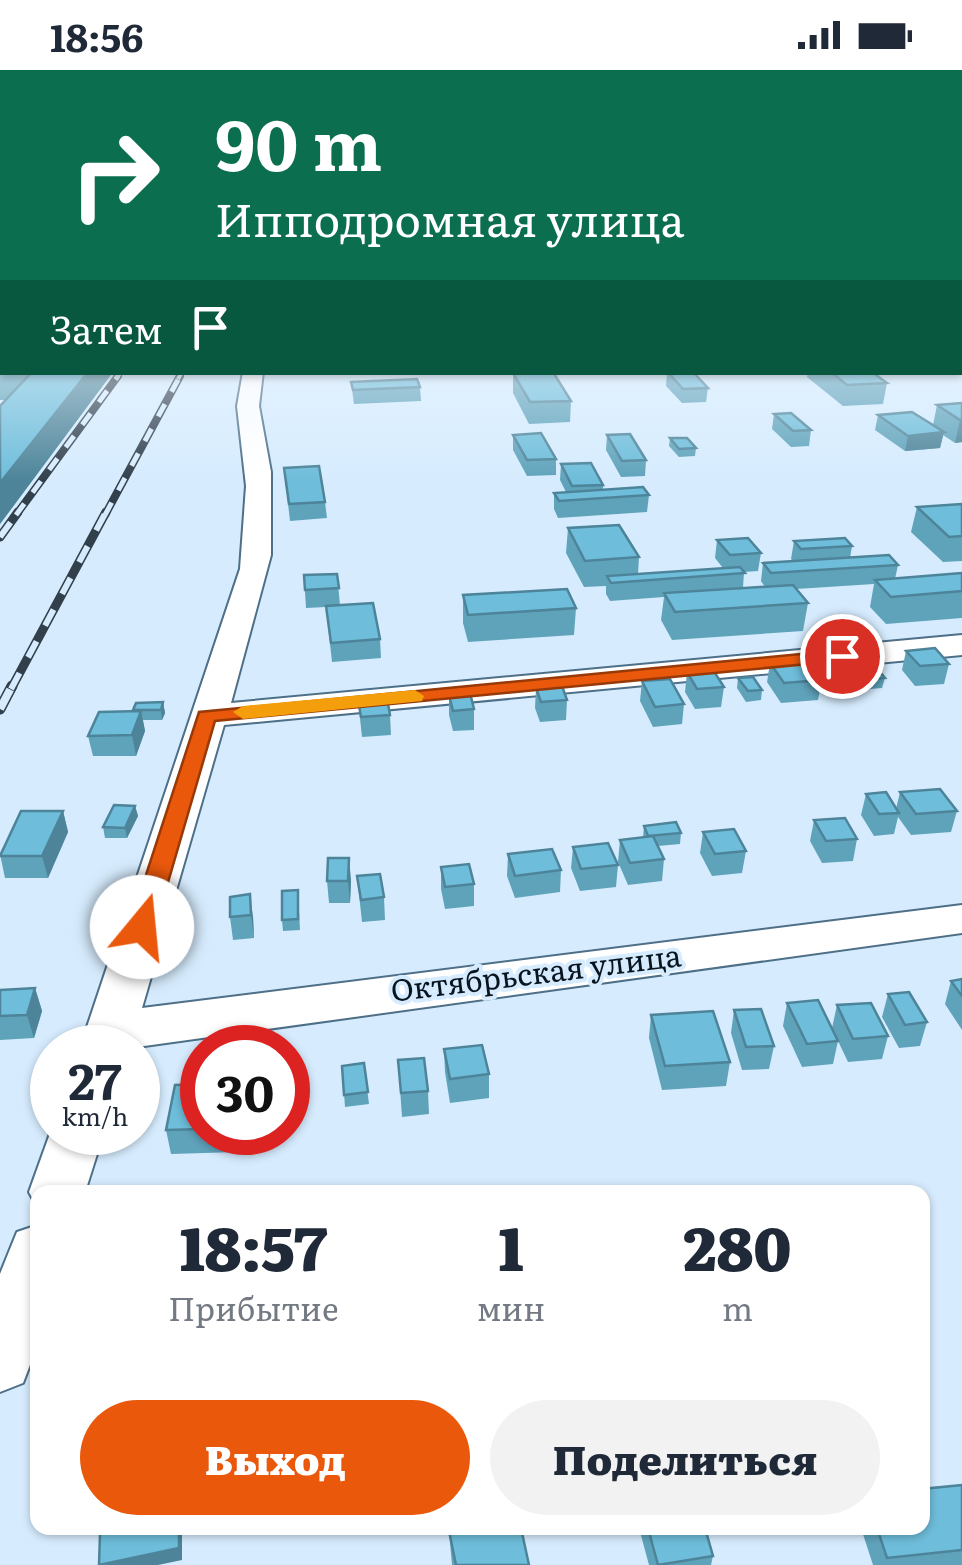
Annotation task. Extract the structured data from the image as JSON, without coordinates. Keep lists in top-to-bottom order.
{
  "streets": {
    "street": ["Октябрьская улица"]
  },
  "page": {
    "status": "18:56",
    "turn": ["90 m", "Ипподромная улица"],
    "then": "Затем",
    "speed": "27 km/h",
    "limit": "30",
    "eta": [
      "18:57",
      "Прибытие",
      "1",
      "мин",
      "280",
      "m"
    ],
    "buttons": ["Выход", "Поделиться"]
  }
}
